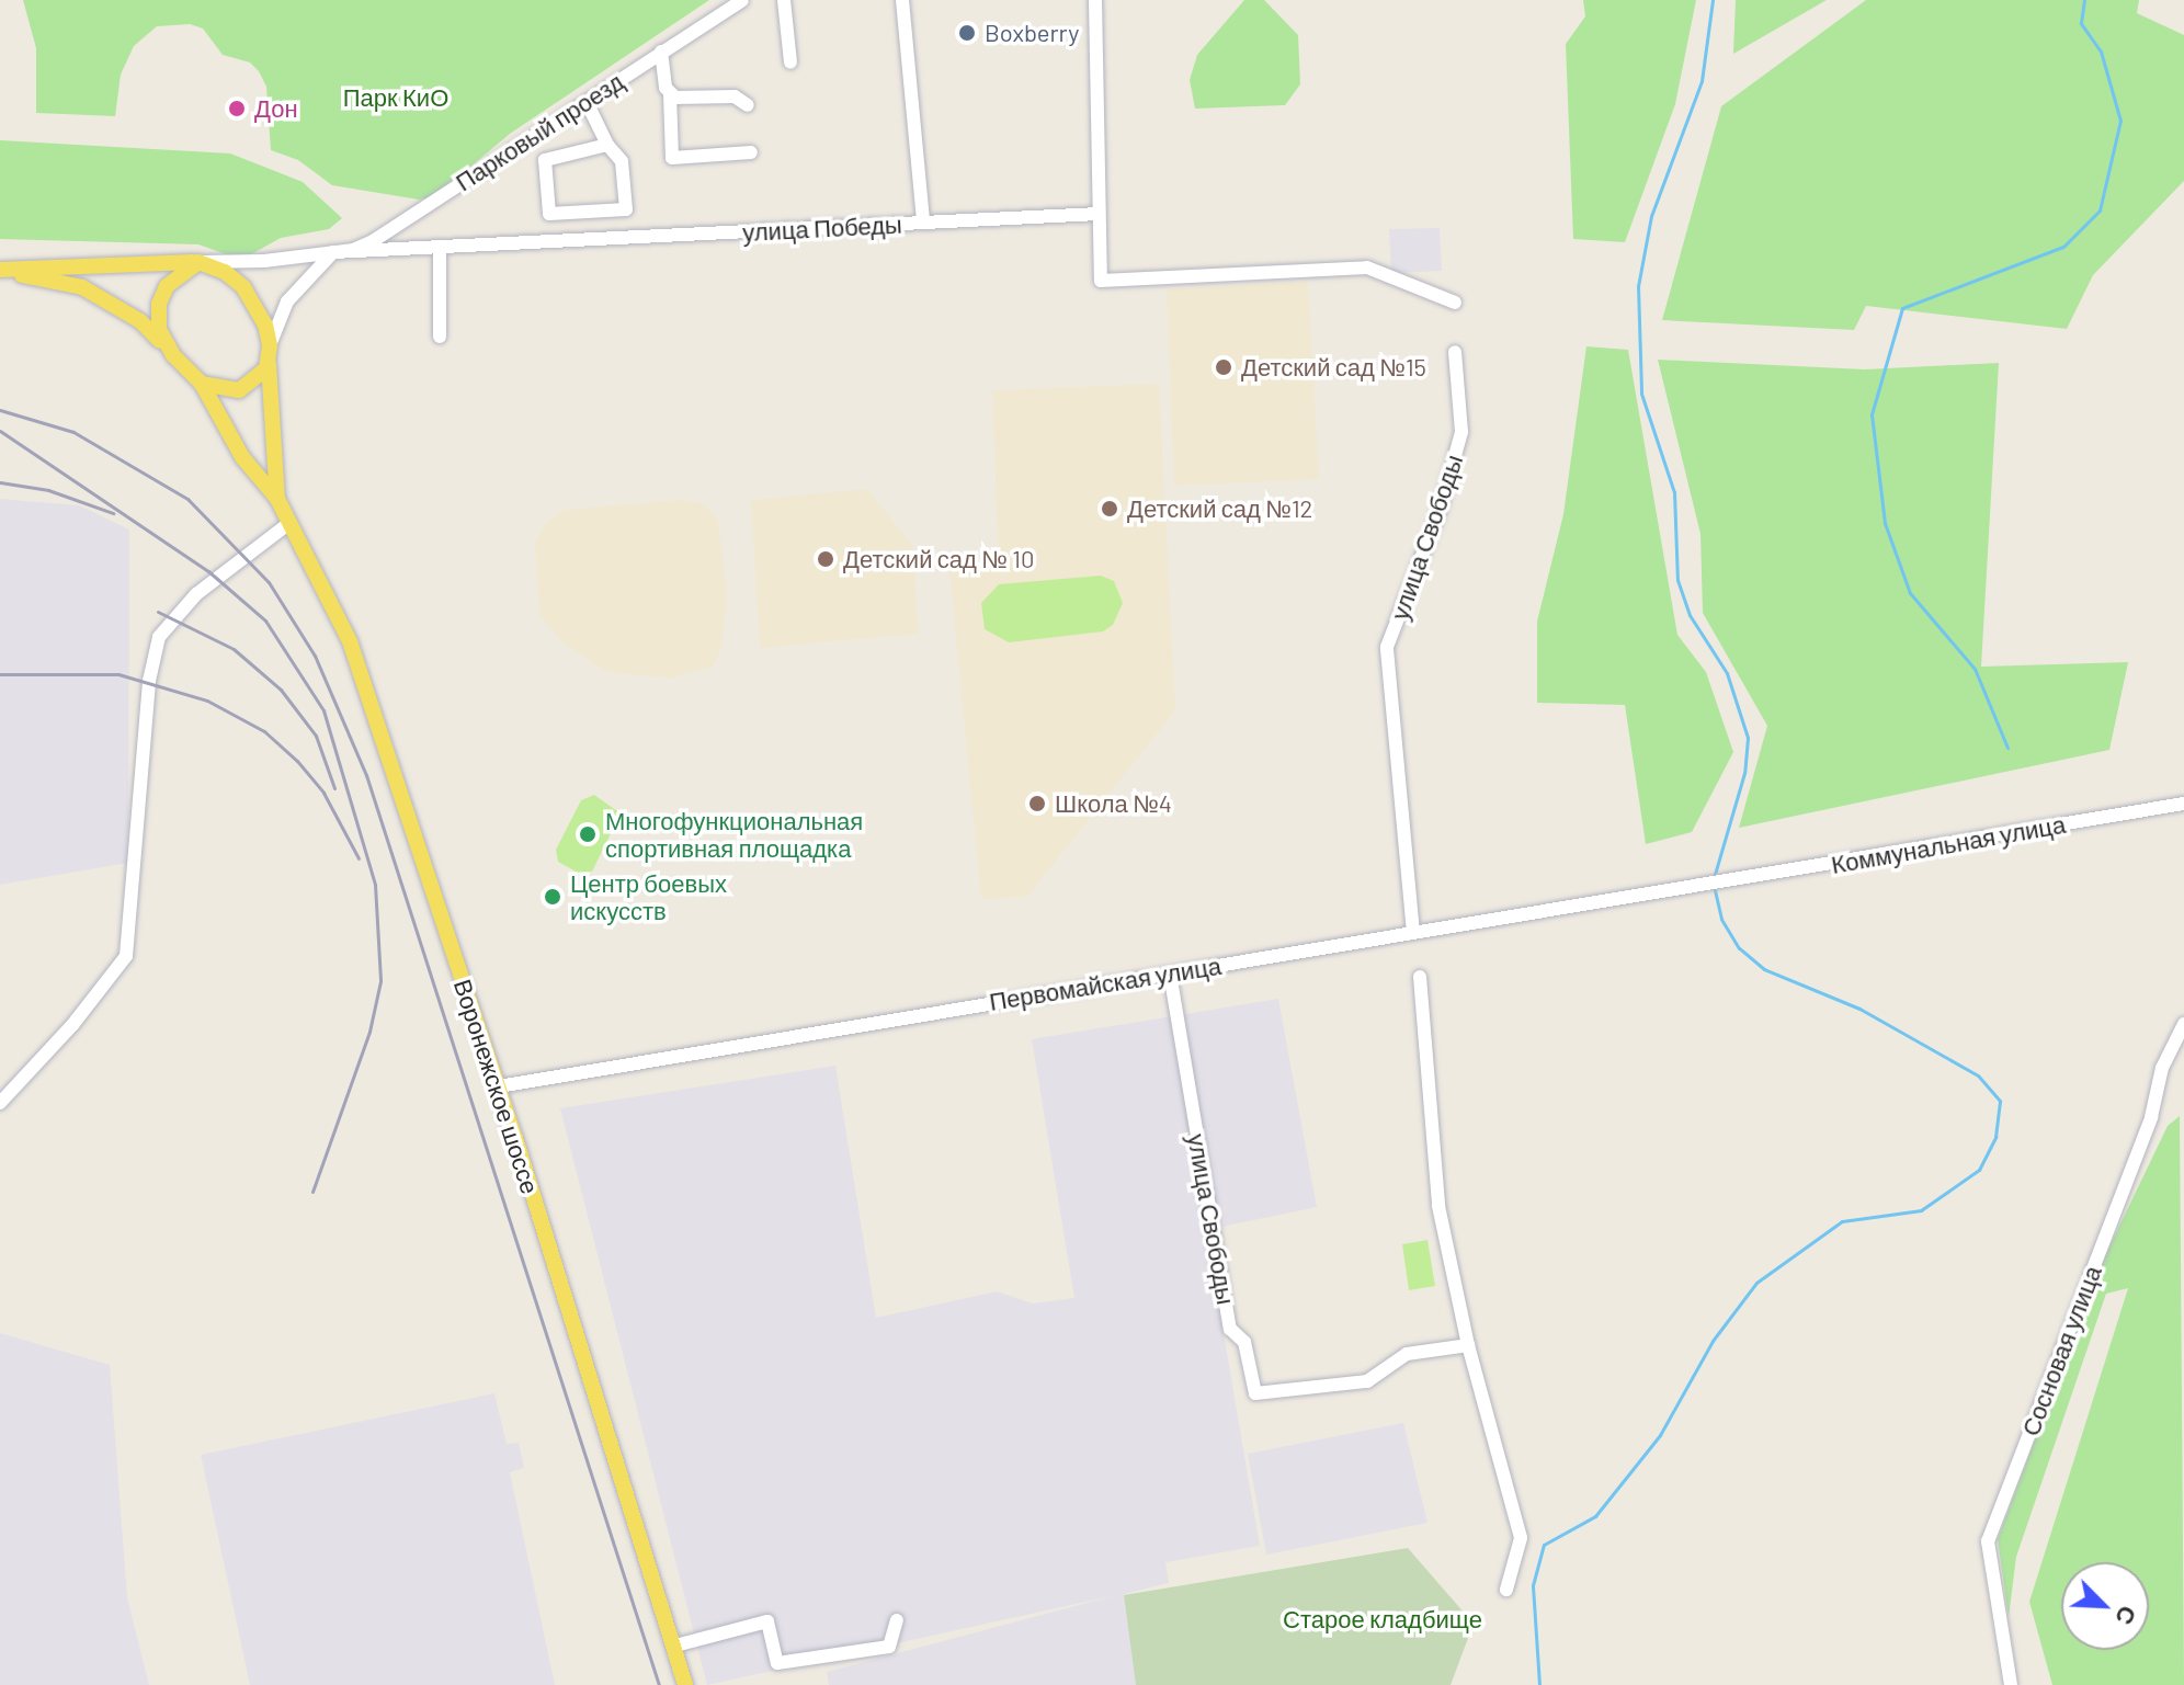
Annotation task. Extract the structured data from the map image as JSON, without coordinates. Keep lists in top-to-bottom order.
{
  "streets": {
    "main road": ["Воронежское шоссе"],
    "street": [
      "Парковый проезд",
      "улица Победы",
      "улица Свободы",
      "Коммунальная улица",
      "Первомайская улица",
      "Сосновая улица"
    ]
  },
  "crossings": [
    ["Парковый проезд", "улица Победы"],
    ["Парковый проезд", "Воронежское шоссе"],
    ["улица Свободы", "Первомайская улица"],
    ["Коммунальная улица", "Первомайская улица"],
    ["Первомайская улица", "Воронежское шоссе"]
  ],
  "parks": ["Парк КиО", "Старое кладбище"],
  "places": [
    "Boxberry",
    "Дон",
    "Детский сад №15",
    "Детский сад №12",
    "Детский сад № 10",
    "Школа №4",
    "Многофункциональная спортивная площадка",
    "Центр боевых искусств"
  ],
  "north": "bottom right"
}
